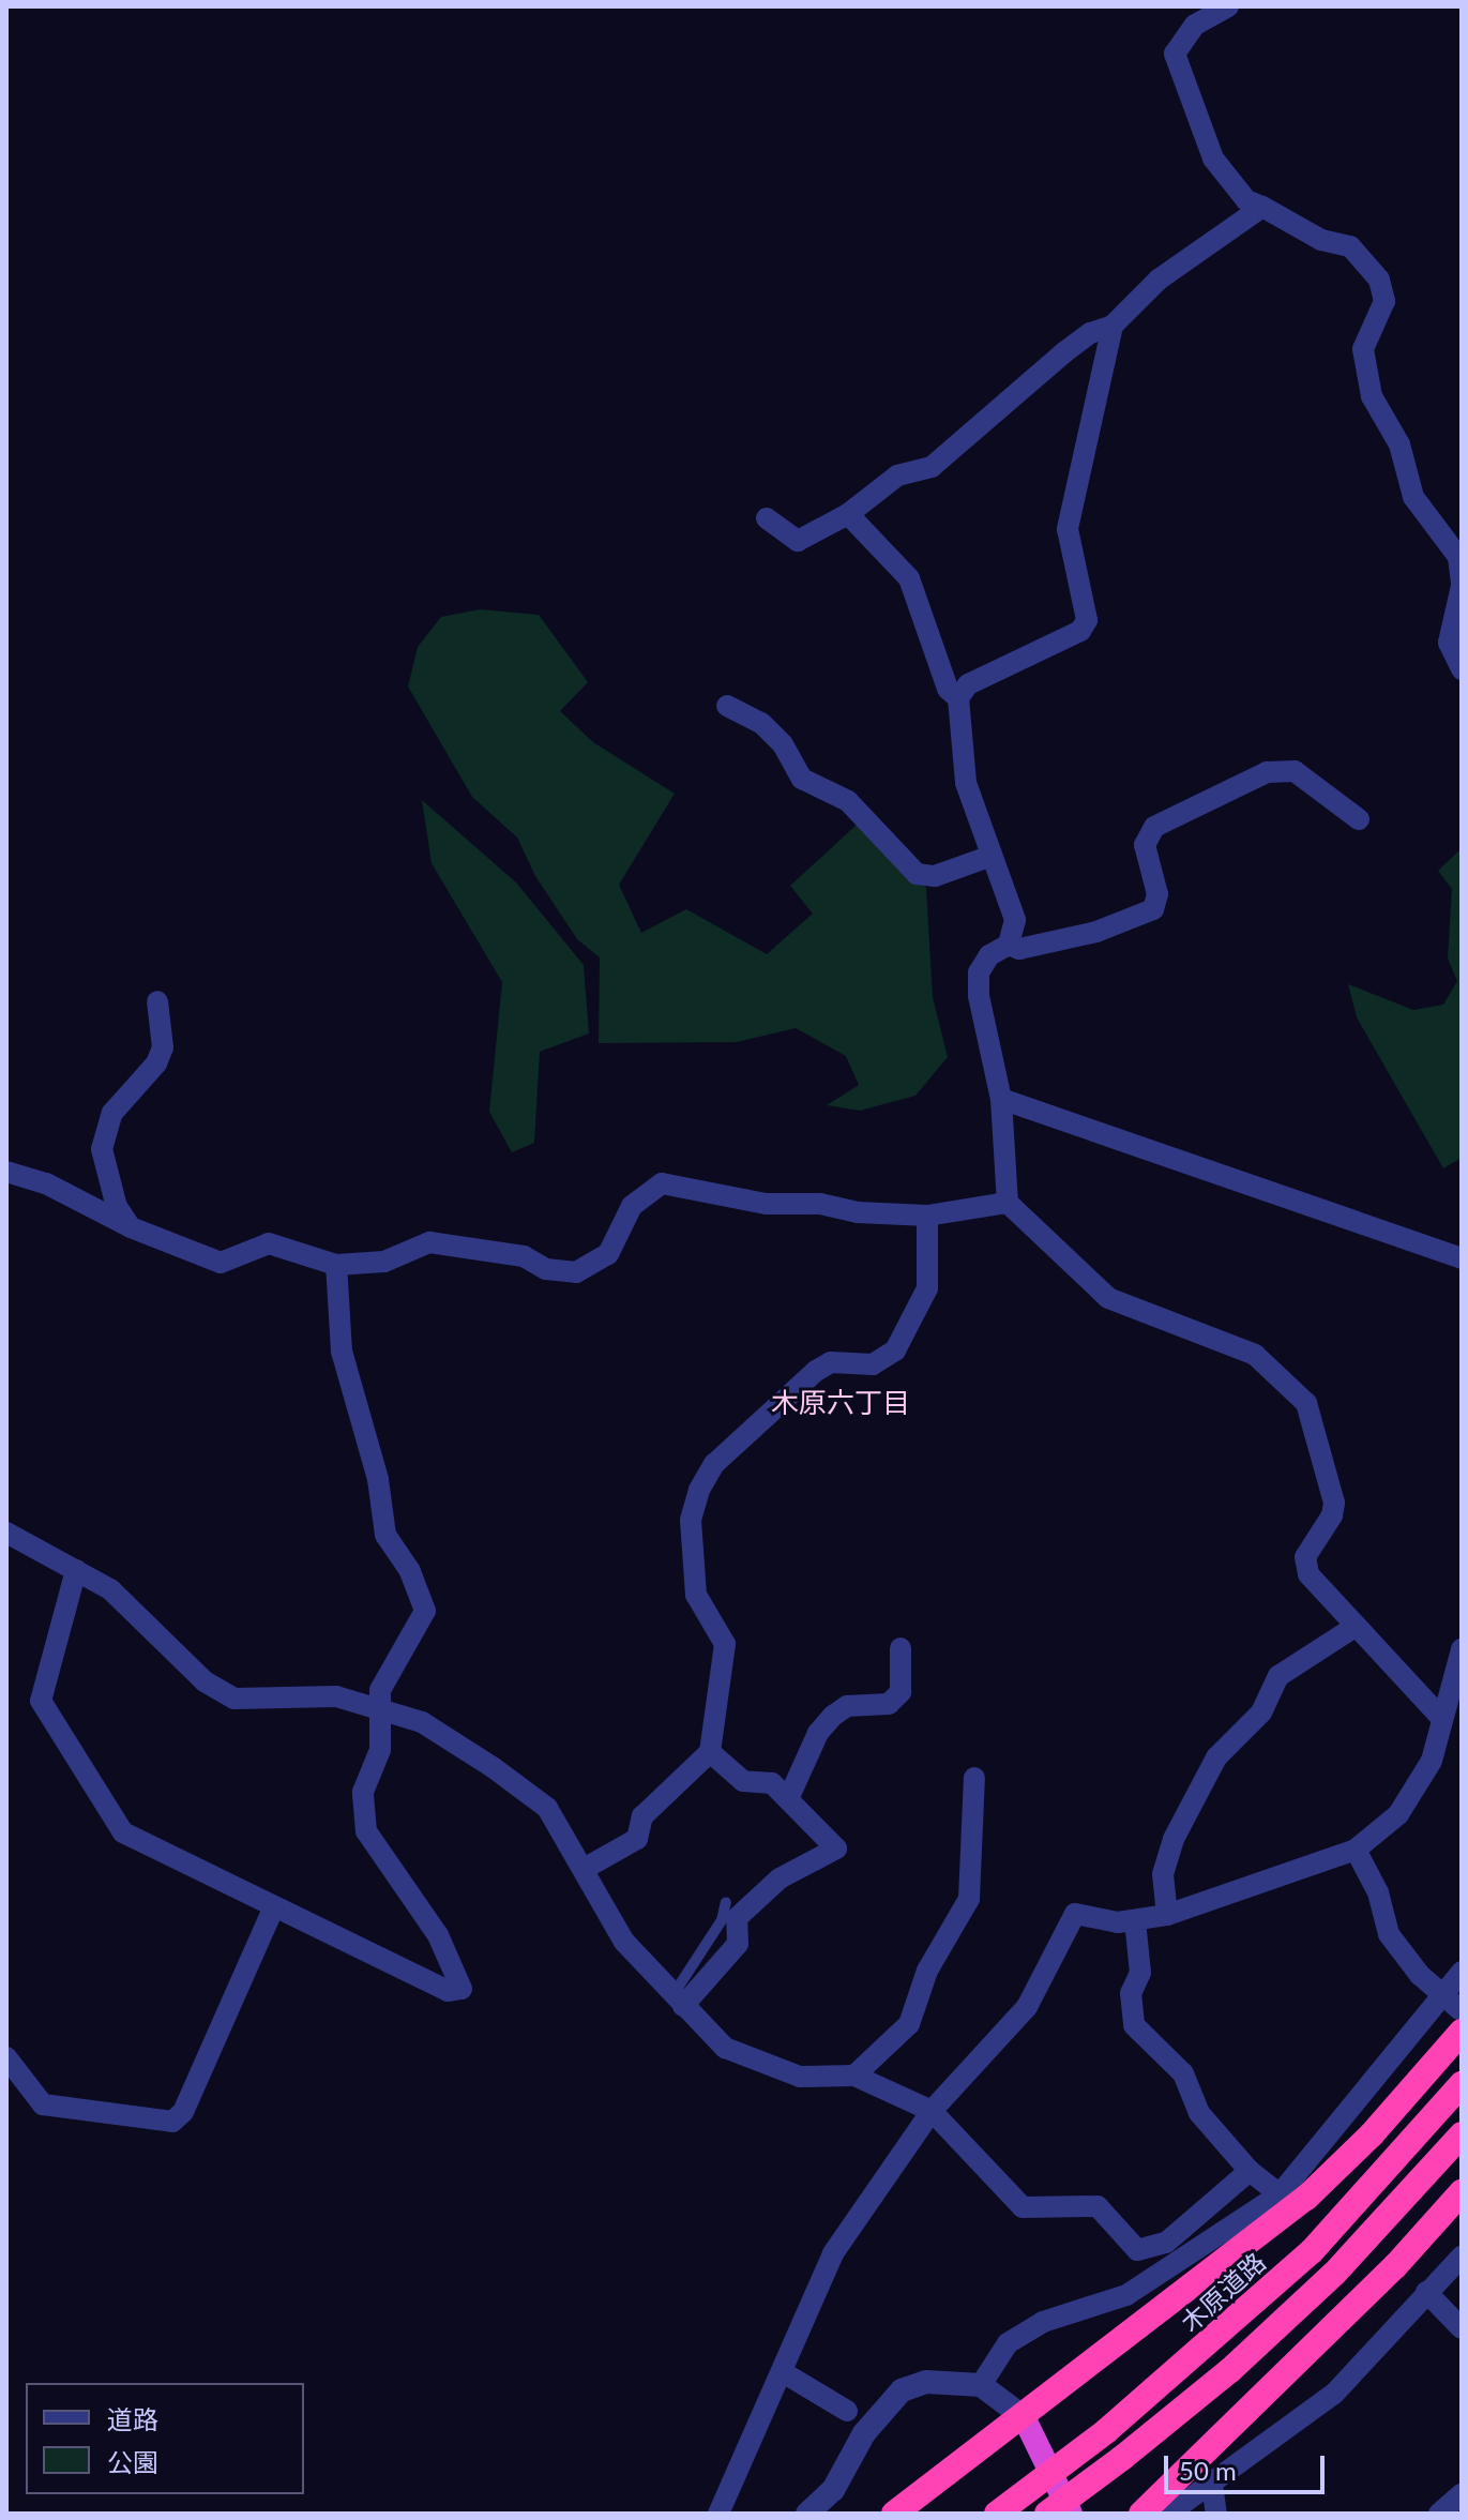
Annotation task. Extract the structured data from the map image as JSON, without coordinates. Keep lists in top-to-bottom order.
{
  "streets": {
    "highway": ["木原道路"]
  },
  "districts": ["木原六丁目"],
  "legend": ["道路", "公園"],
  "scale_bar": "50 m"
}
